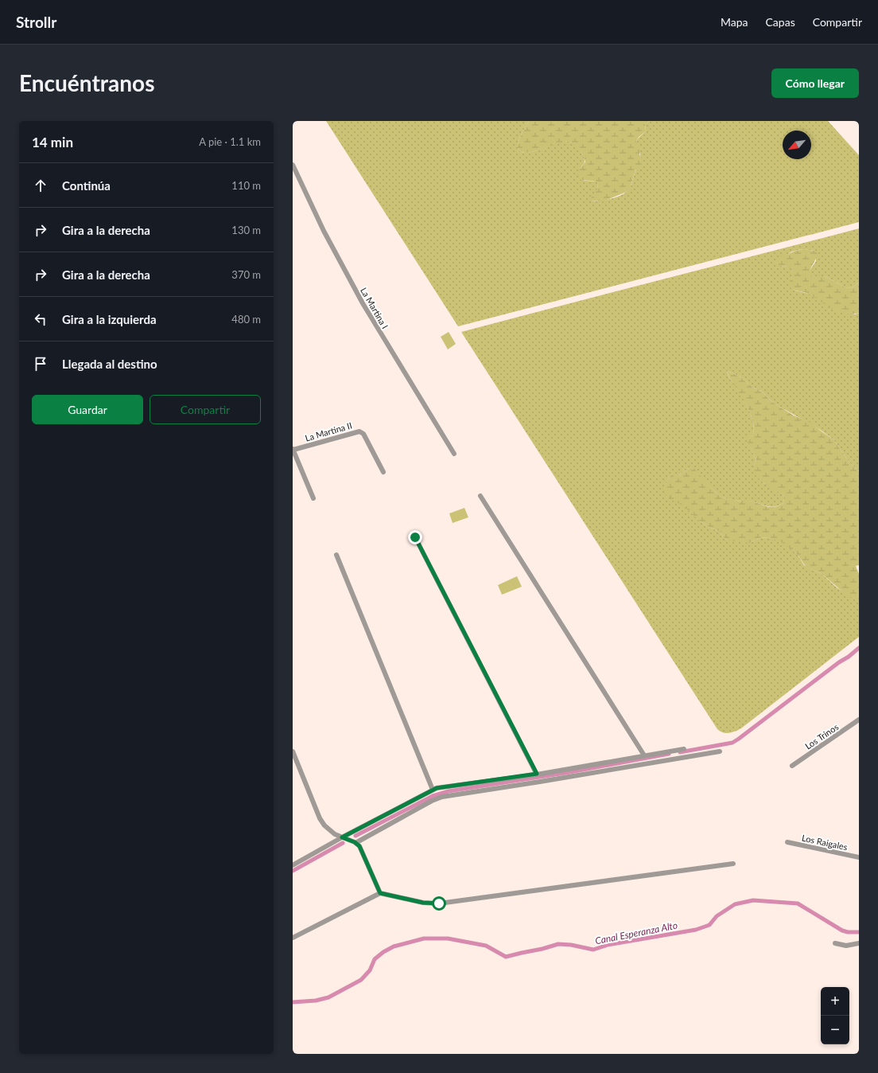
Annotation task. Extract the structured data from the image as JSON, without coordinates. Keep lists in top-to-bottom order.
{
  "streets": {
    "street": [
      "La Martina I",
      "La Martina II",
      "Los Trinos",
      "Los Raigales"
    ]
  },
  "water": ["Canal Esperanza Alto"],
  "north": "bottom left",
  "page": {
    "header": "Strollr",
    "nav": ["Mapa", "Capas", "Compartir"],
    "buttons": [
      "Cómo llegar",
      ["Guardar", "Compartir"]
    ],
    "title": "Encuéntranos",
    "heading": ["14 min", "A pie · 1.1 km"],
    "list": [
      ["Continúa", "110 m"],
      ["Gira a la derecha", "130 m"],
      ["Gira a la derecha", "370 m"],
      ["Gira a la izquierda", "480 m"],
      "Llegada al destino"
    ],
    "map_buttons": ["+", "−"]
  }
}
